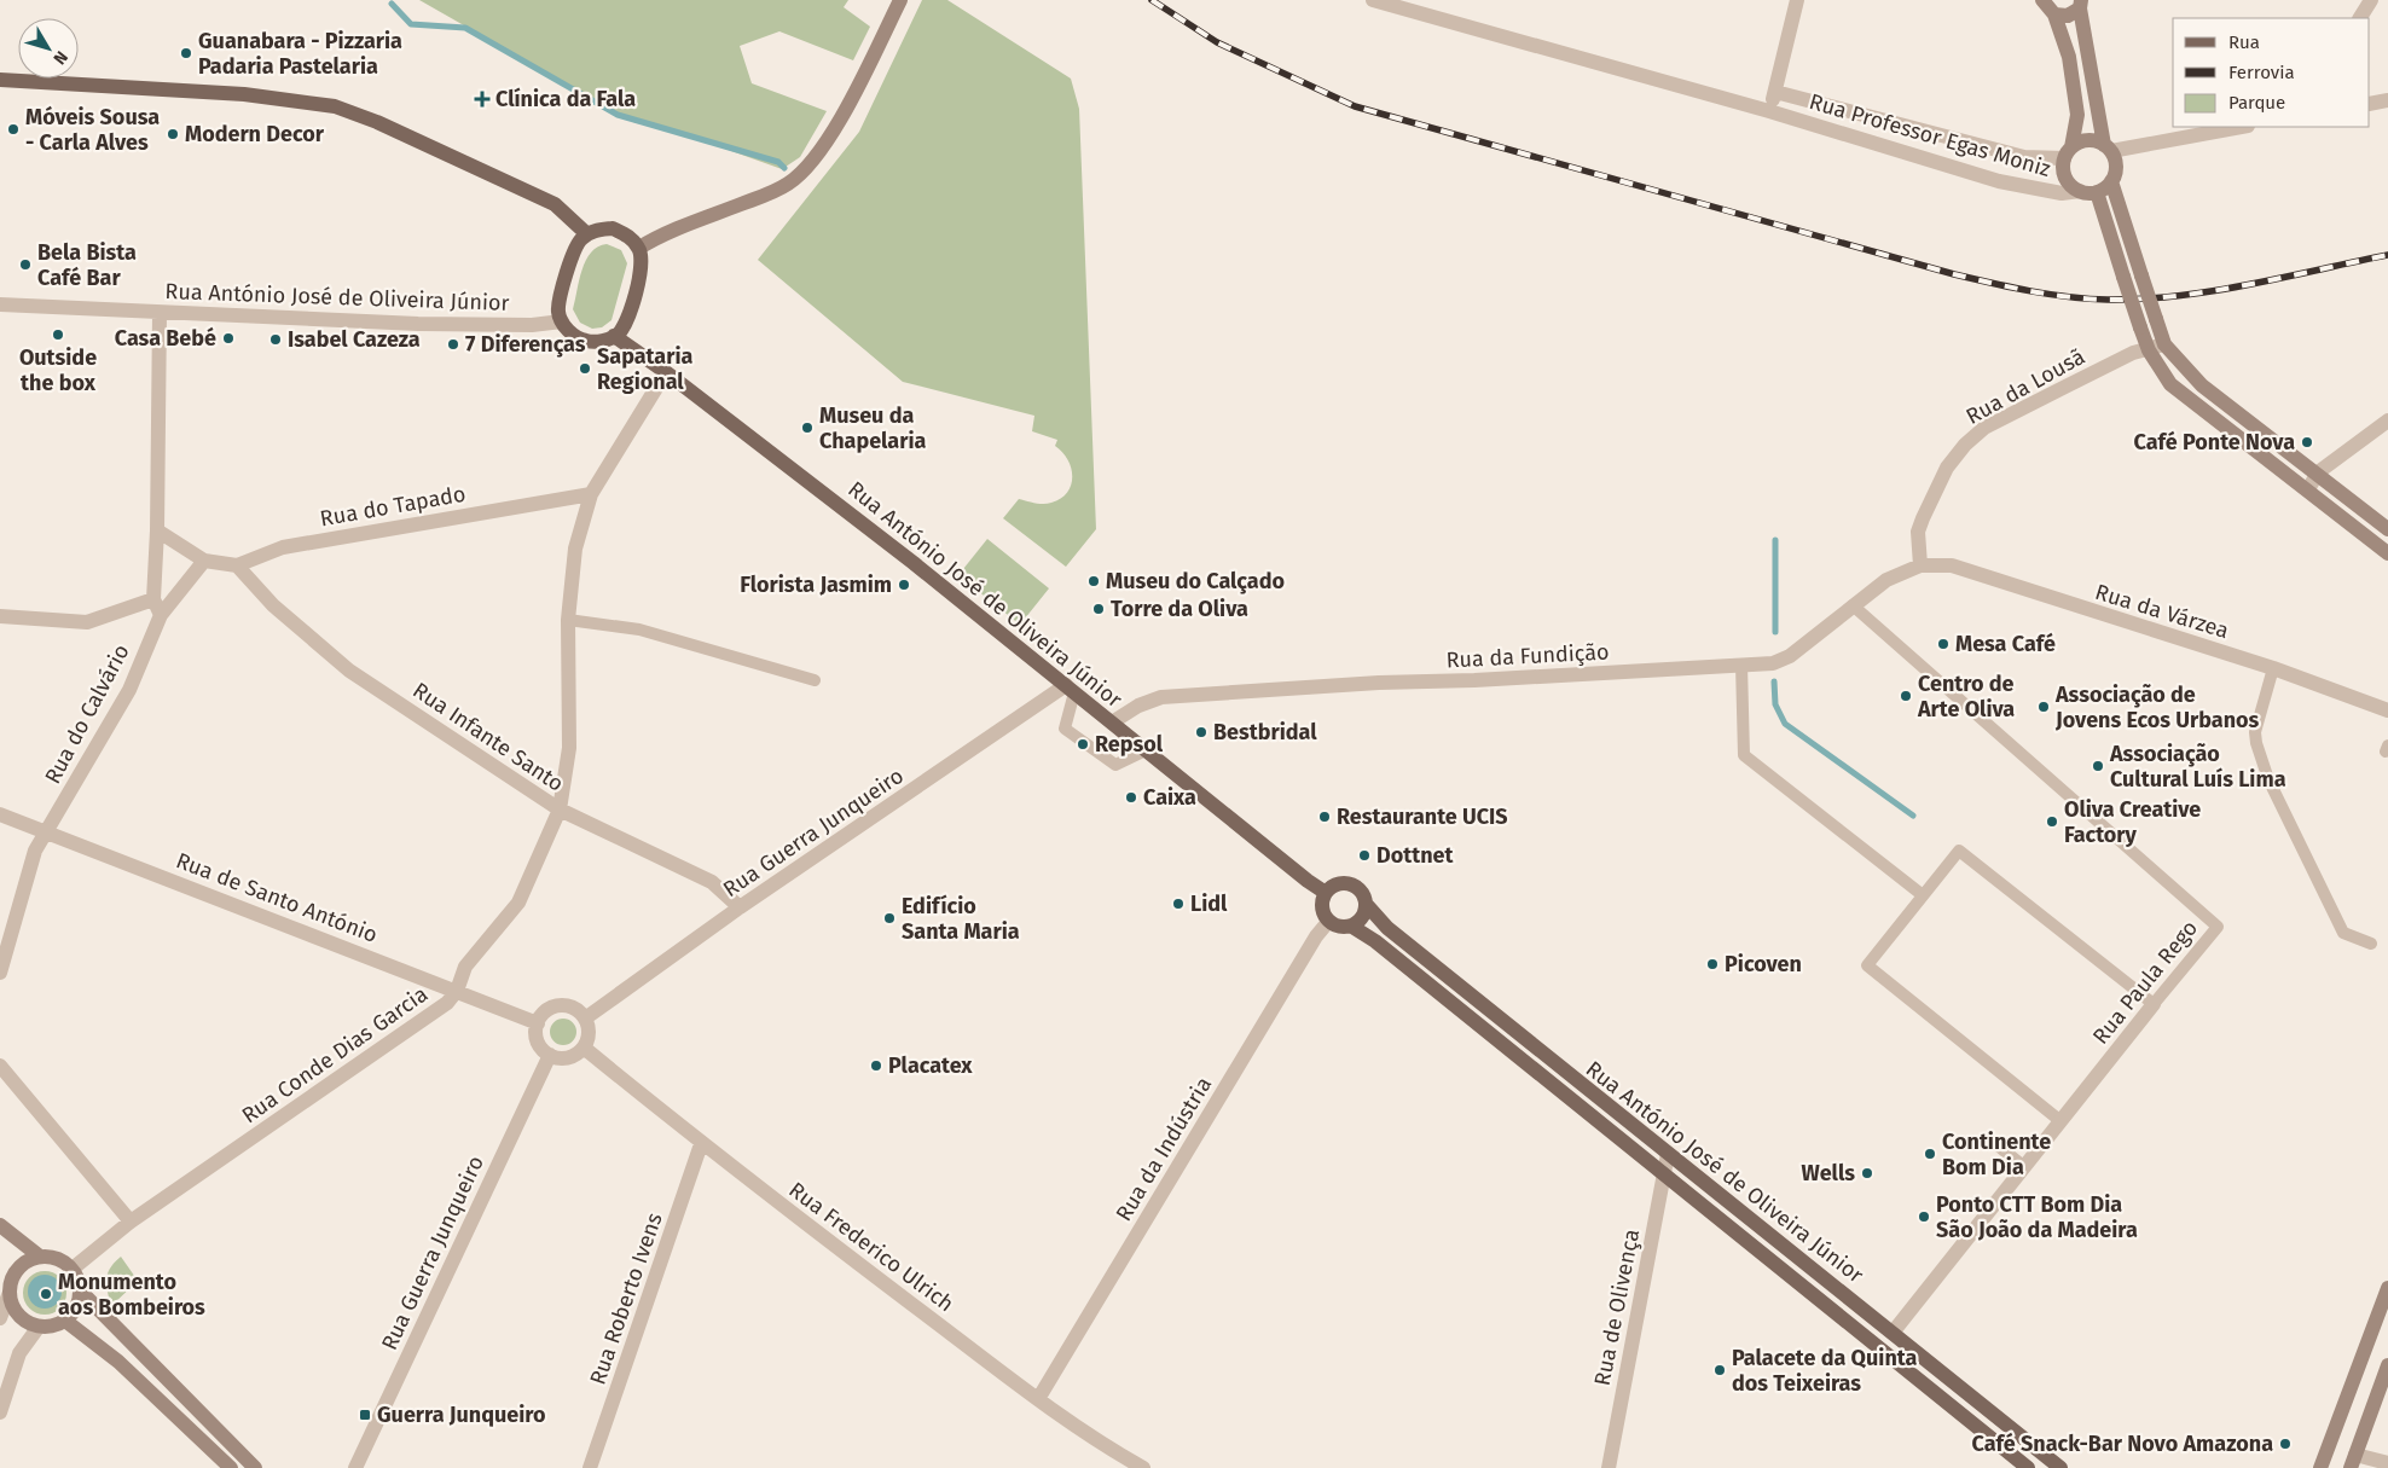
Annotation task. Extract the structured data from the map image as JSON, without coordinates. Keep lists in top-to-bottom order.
{
  "streets": {
    "main road": ["Rua António José de Oliveira Júnior"],
    "street": [
      "Rua Professor Egas Moniz",
      "Rua da Lousã",
      "Rua do Tapado",
      "Rua da Várzea",
      "Rua da Fundição",
      "Rua do Calvário",
      "Rua Infante Santo",
      "Rua Guerra Junqueiro",
      "Rua de Santo António",
      "Rua Paula Rego",
      "Rua Conde Dias Garcia",
      "Rua da Indústria",
      "Rua Frederico Ulrich",
      "Rua Roberto Ivens",
      "Rua de Olivença"
    ]
  },
  "crossings": [
    ["Rua António José de Oliveira Júnior", "Rua da Fundição"],
    ["Rua António José de Oliveira Júnior", "Rua Guerra Junqueiro"],
    ["Rua António José de Oliveira Júnior", "Rua Paula Rego"],
    ["Rua António José de Oliveira Júnior", "Rua Conde Dias Garcia"],
    ["Rua António José de Oliveira Júnior", "Rua da Indústria"],
    ["Rua António José de Oliveira Júnior", "Rua de Olivença"],
    ["Rua da Lousã", "Rua da Várzea"],
    ["Rua da Lousã", "Rua da Fundição"],
    ["Rua do Tapado", "Rua Infante Santo"],
    ["Rua do Tapado", "Rua Conde Dias Garcia"],
    ["Rua da Várzea", "Rua da Fundição"],
    ["Rua da Fundição", "Rua Paula Rego"],
    ["Rua do Calvário", "Rua de Santo António"],
    ["Rua Infante Santo", "Rua Guerra Junqueiro"],
    ["Rua Infante Santo", "Rua Conde Dias Garcia"],
    ["Rua Guerra Junqueiro", "Rua de Santo António"],
    ["Rua Guerra Junqueiro", "Rua Frederico Ulrich"],
    ["Rua de Santo António", "Rua Conde Dias Garcia"],
    ["Rua de Santo António", "Rua Frederico Ulrich"],
    ["Rua da Indústria", "Rua Frederico Ulrich"],
    ["Rua Frederico Ulrich", "Rua Roberto Ivens"]
  ],
  "places": {
    "other": [
      "Guanabara - Pizzaria Padaria Pastelaria",
      "Móveis Sousa - Carla Alves",
      "Modern Decor",
      "Bela Bista Café Bar",
      "Outside the box",
      "Casa Bebé",
      "Isabel Cazeza",
      "7 Diferenças",
      "Sapataria Regional",
      "Museu da Chapelaria",
      "Café Ponte Nova",
      "Museu do Calçado",
      "Florista Jasmim",
      "Torre da Oliva",
      "Mesa Café",
      "Centro de Arte Oliva",
      "Associação de Jovens Ecos Urbanos",
      "Bestbridal",
      "Repsol",
      "Associação Cultural Luís Lima",
      "Caixa",
      "Restaurante UCIS",
      "Oliva Creative Factory",
      "Dottnet",
      "Lidl",
      "Edifício Santa Maria",
      "Picoven",
      "Placatex",
      "Continente Bom Dia",
      "Wells",
      "Ponto CTT Bom Dia São João da Madeira",
      "Monumento aos Bombeiros",
      "Palacete da Quinta dos Teixeiras",
      "Café Snack-Bar Novo Amazona"
    ],
    "health": ["Clínica da Fala"],
    "transit": ["Guerra Junqueiro"]
  },
  "legend": ["Rua", "Ferrovia", "Parque"],
  "north": "bottom right"
}
